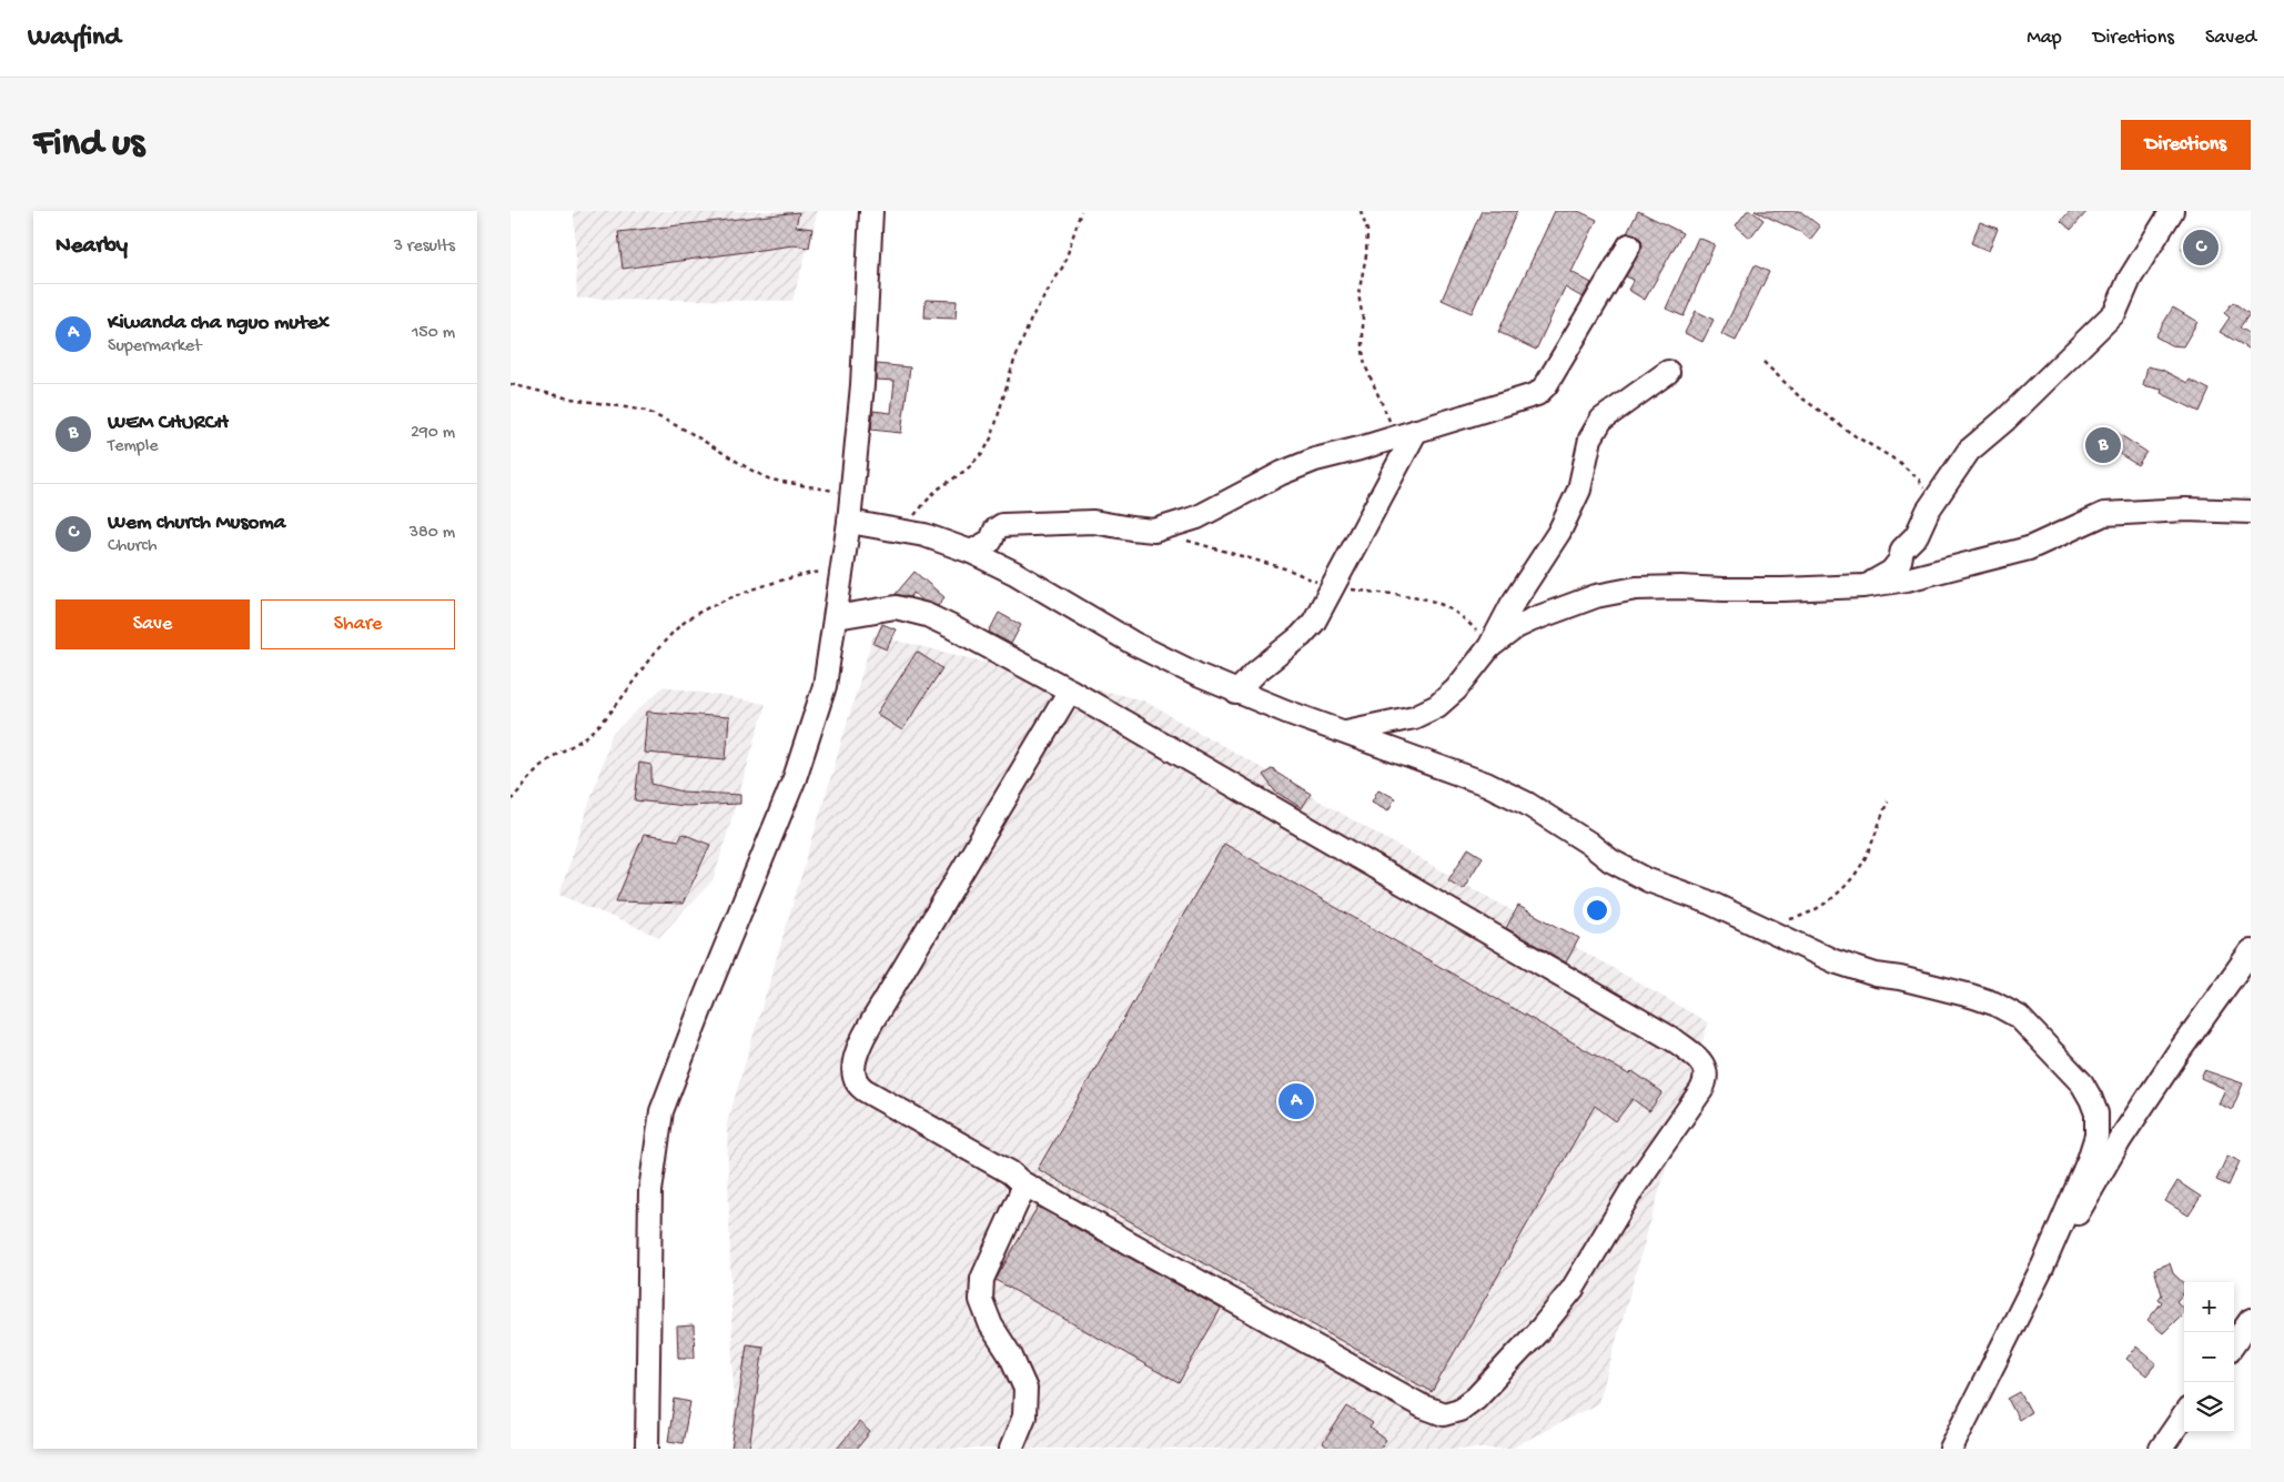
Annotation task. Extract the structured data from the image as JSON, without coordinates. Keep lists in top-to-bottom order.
{
  "page": {
    "header": "Wayfind",
    "nav": ["Map", "Directions", "Saved"],
    "buttons": [
      "Directions",
      ["Save", "Share"]
    ],
    "title": "Find us",
    "heading": ["Nearby", "3 results"],
    "pins": ["C", "B", "A"],
    "list": [
      {
        "mark": "A",
        "name": "Kiwanda cha nguo mutex",
        "note": "Supermarket",
        "value": "150 m"
      },
      {
        "mark": "B",
        "name": "WEM CHURCH",
        "note": "Temple",
        "value": "290 m"
      },
      {
        "mark": "C",
        "name": "Wem church Musoma",
        "note": "Church",
        "value": "380 m"
      }
    ],
    "map_buttons": ["+", "−"]
  }
}
